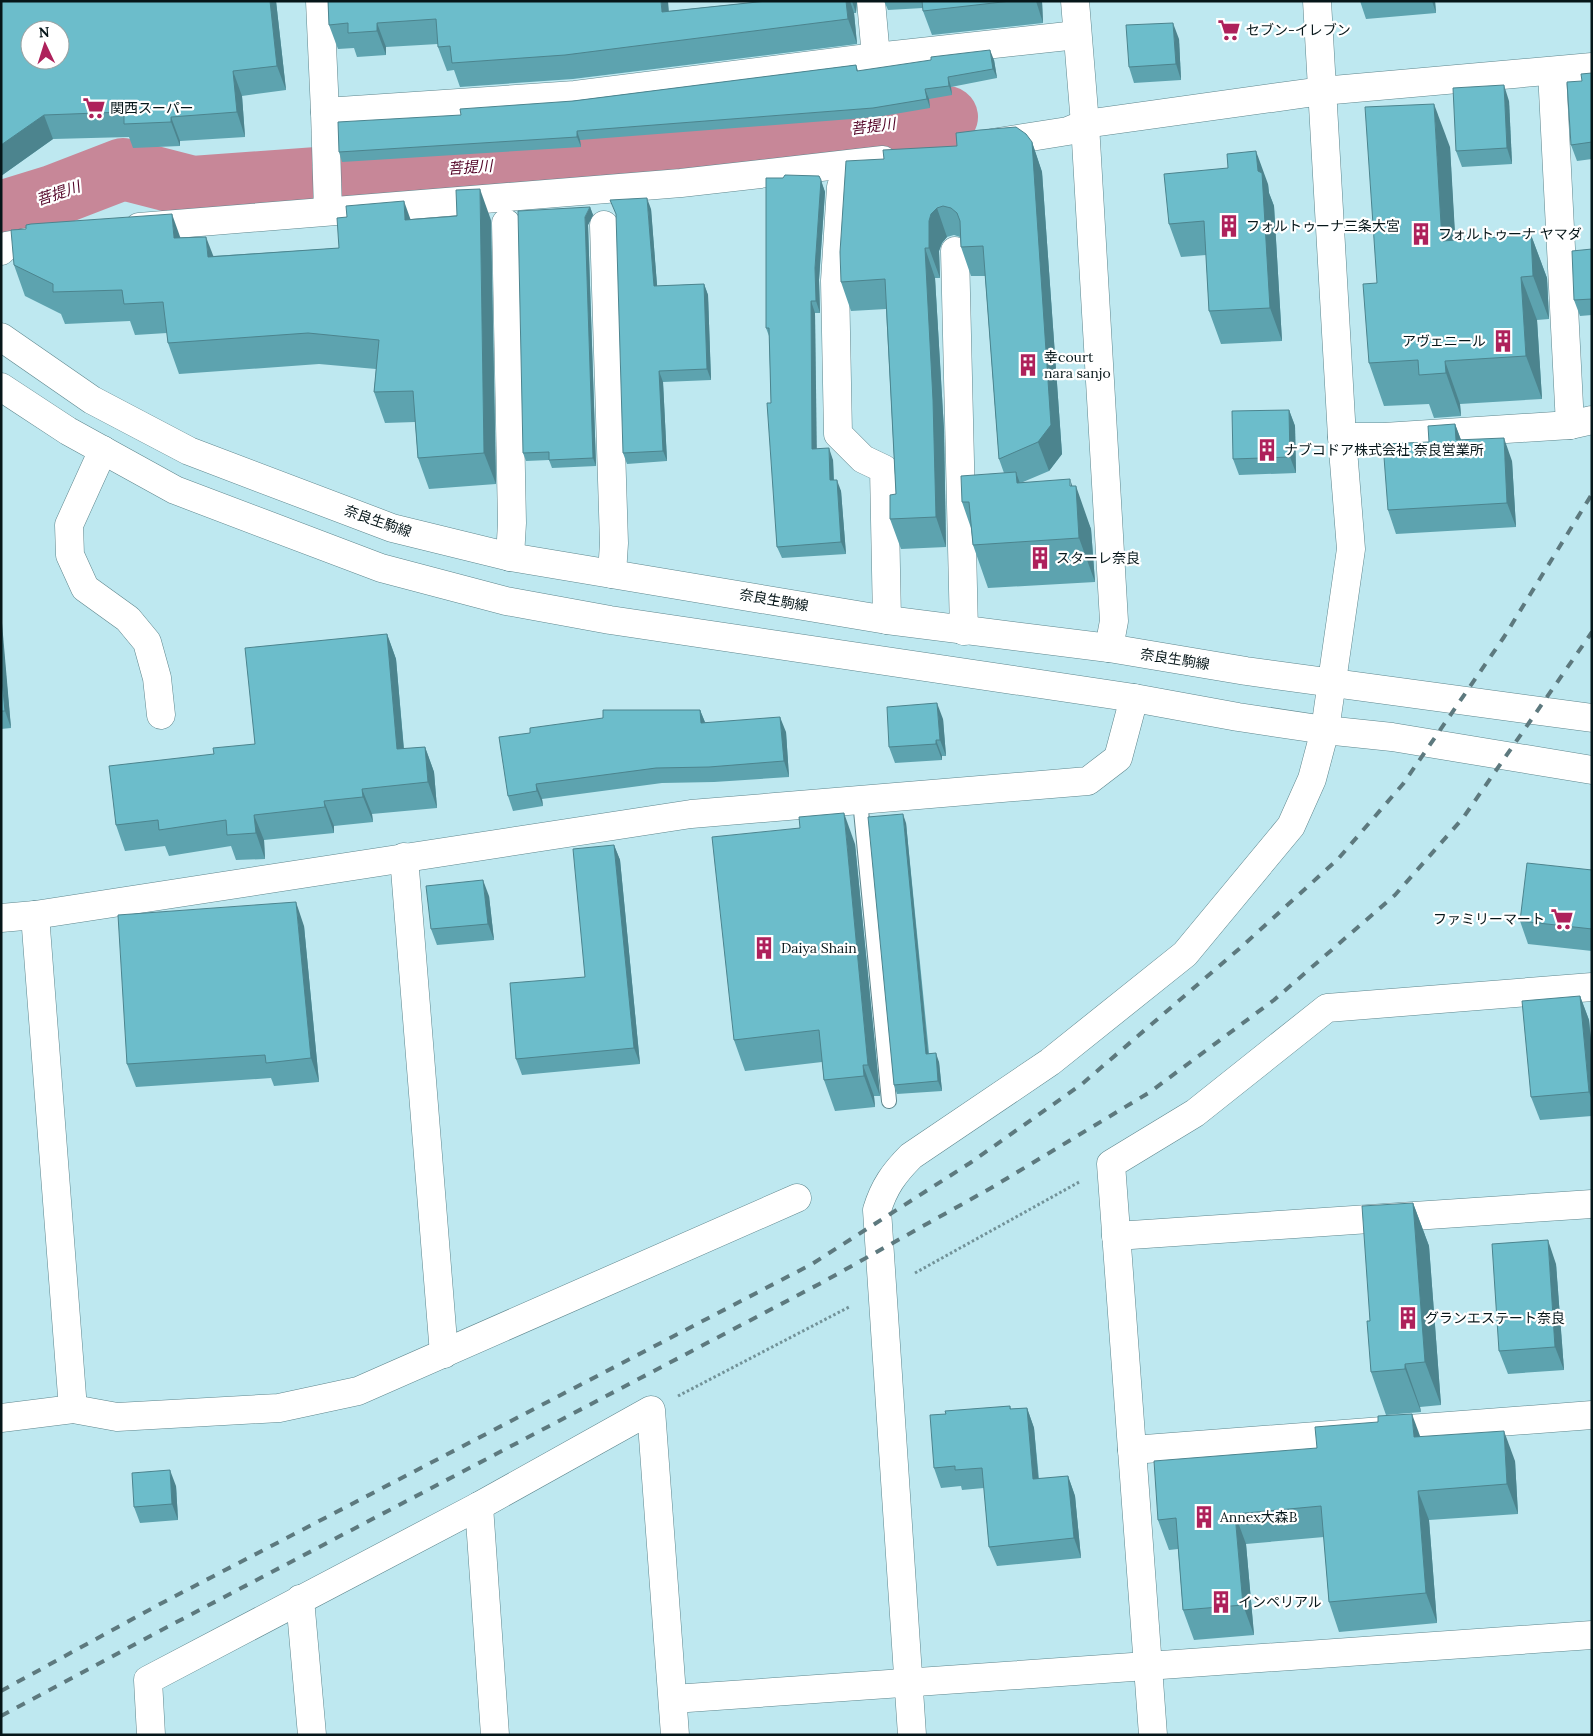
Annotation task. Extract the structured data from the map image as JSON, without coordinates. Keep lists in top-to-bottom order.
{
  "streets": {
    "street": ["奈良生駒線"]
  },
  "water": ["菩提川"],
  "places": {
    "supermarket": ["セブン-イレブン", "関西スーパー", "ファミリーマート"],
    "building": [
      "フォルトゥーナ三条大宮",
      "フォルトゥーナ ヤマダ",
      "アヴェニール",
      "幸court nara sanjo",
      "ナブコドア株式会社 奈良営業所",
      "スターレ奈良",
      "Daiya Shain",
      "グランエステート奈良",
      "Annex大森B",
      "インペリアル"
    ]
  },
  "north": "top"
}
